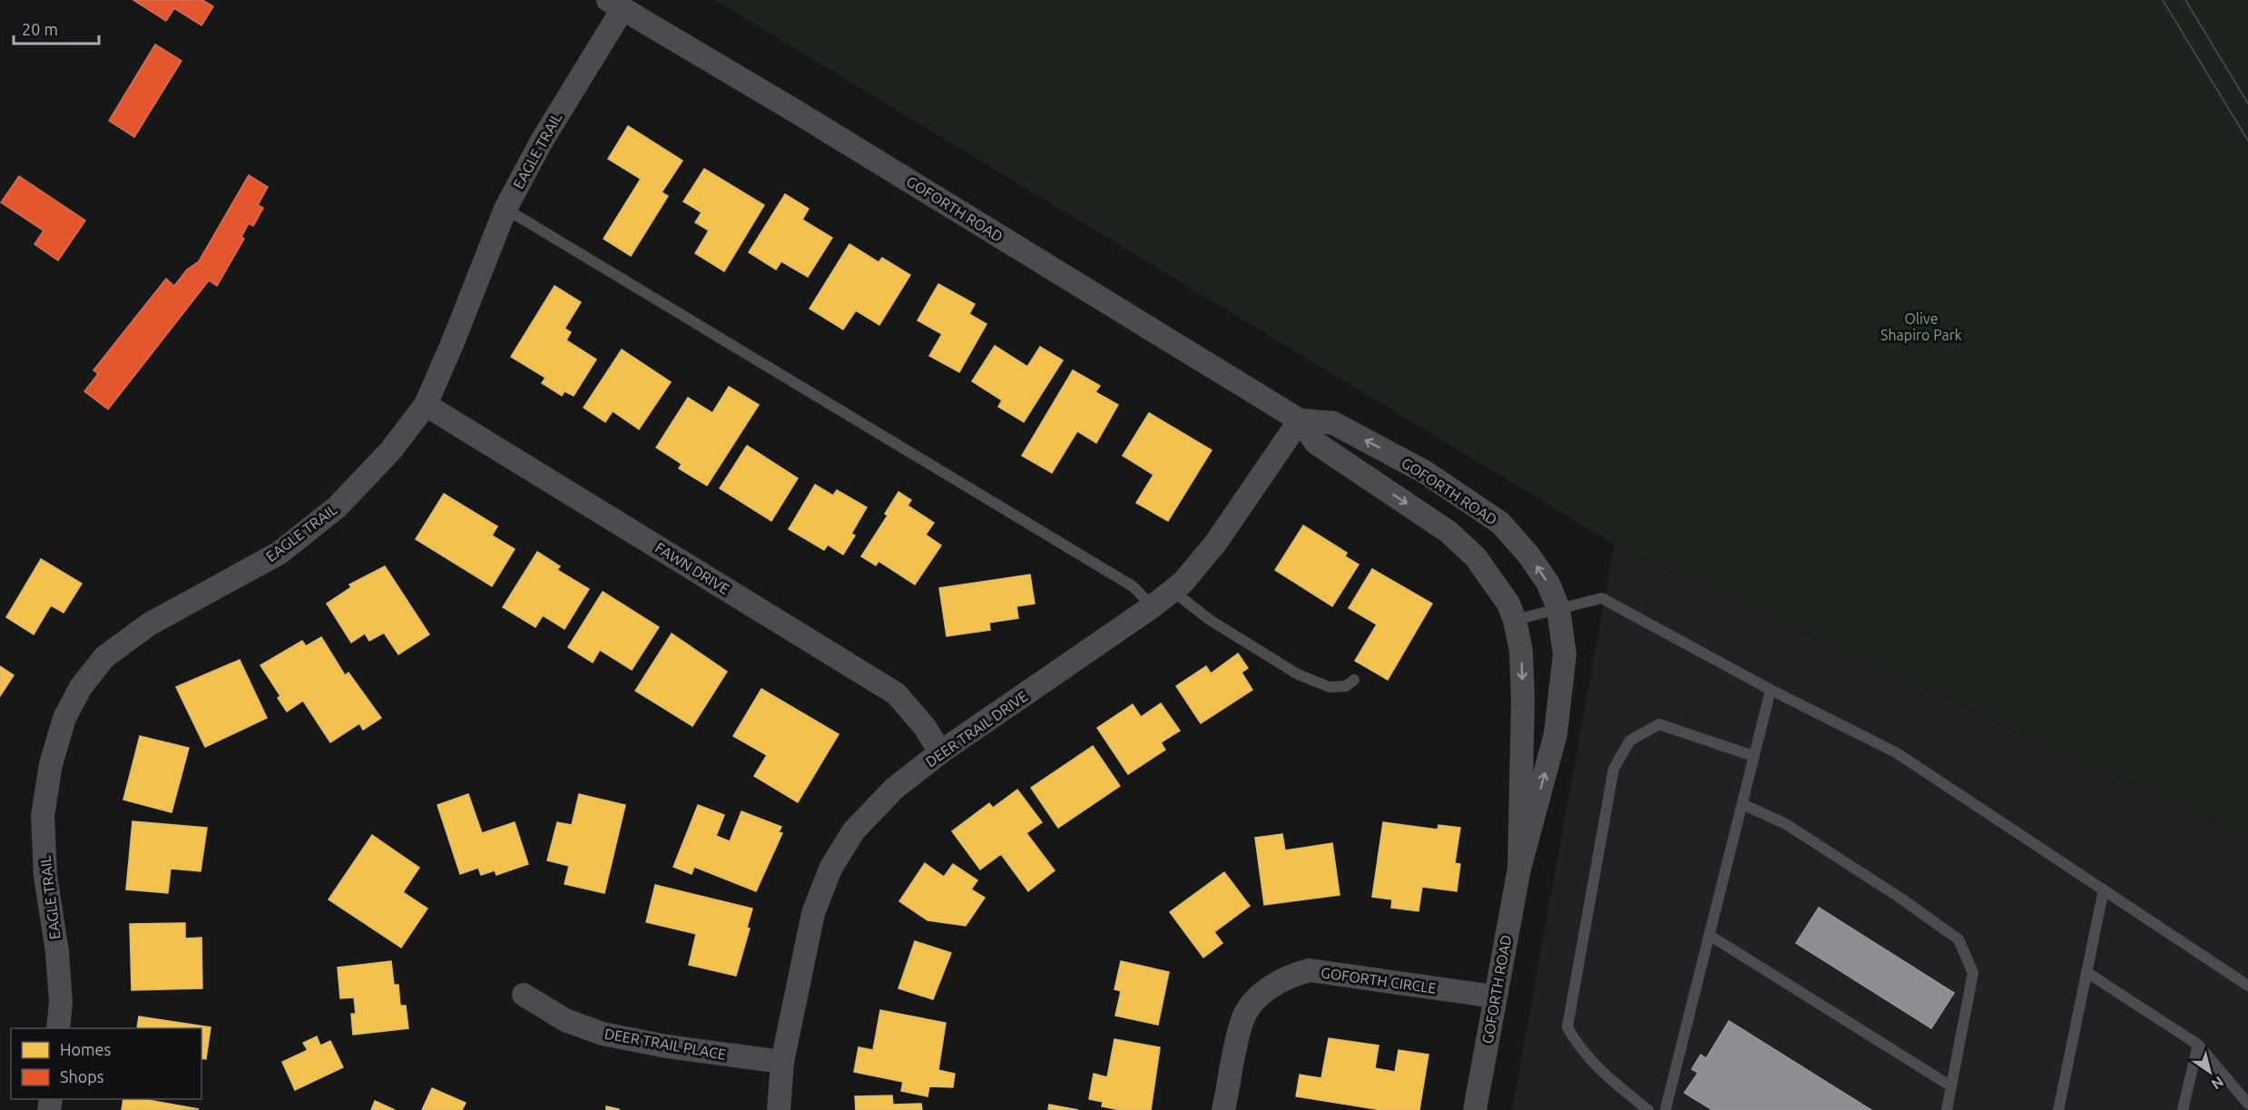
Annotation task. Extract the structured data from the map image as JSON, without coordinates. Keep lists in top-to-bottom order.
{
  "streets": {
    "street": [
      "EAGLE TRAIL",
      "GOFORTH ROAD",
      "FAWN DRIVE",
      "DEER TRAIL DRIVE",
      "GOFORTH CIRCLE",
      "DEER TRAIL PLACE"
    ]
  },
  "crossings": [
    ["EAGLE TRAIL", "GOFORTH ROAD"],
    ["EAGLE TRAIL", "FAWN DRIVE"],
    ["GOFORTH ROAD", "DEER TRAIL DRIVE"],
    ["GOFORTH ROAD", "GOFORTH CIRCLE"],
    ["FAWN DRIVE", "DEER TRAIL DRIVE"],
    ["DEER TRAIL DRIVE", "DEER TRAIL PLACE"]
  ],
  "parks": ["Olive Shapiro Park"],
  "legend": ["Homes", "Shops"],
  "scale_bar": "20 m",
  "north": "bottom right"
}
